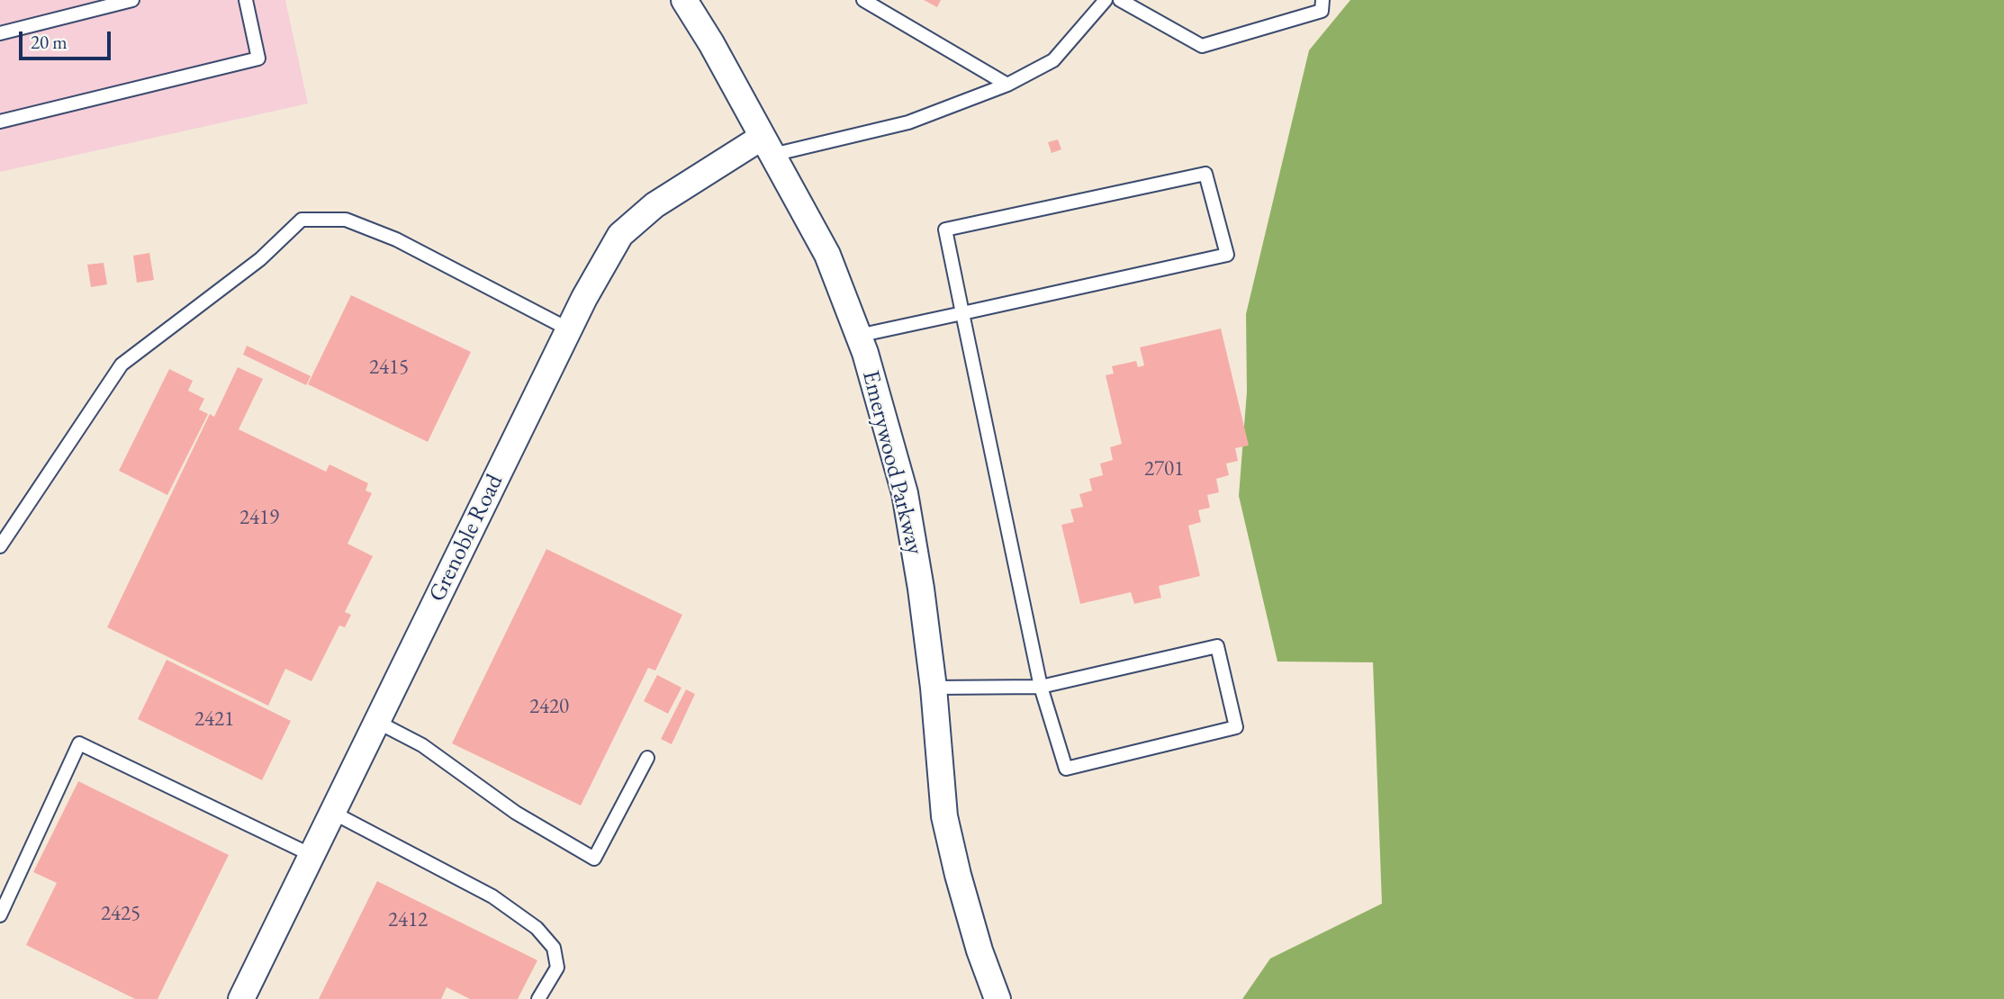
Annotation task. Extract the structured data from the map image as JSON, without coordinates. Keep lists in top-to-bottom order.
{
  "streets": {
    "street": ["Emerywood Parkway", "Grenoble Road"]
  },
  "crossings": [
    ["Emerywood Parkway", "Grenoble Road"]
  ],
  "house_numbers": [
    "2415",
    "2701",
    "2419",
    "2420",
    "2421",
    "2425",
    "2412"
  ],
  "scale_bar": "20 m"
}
